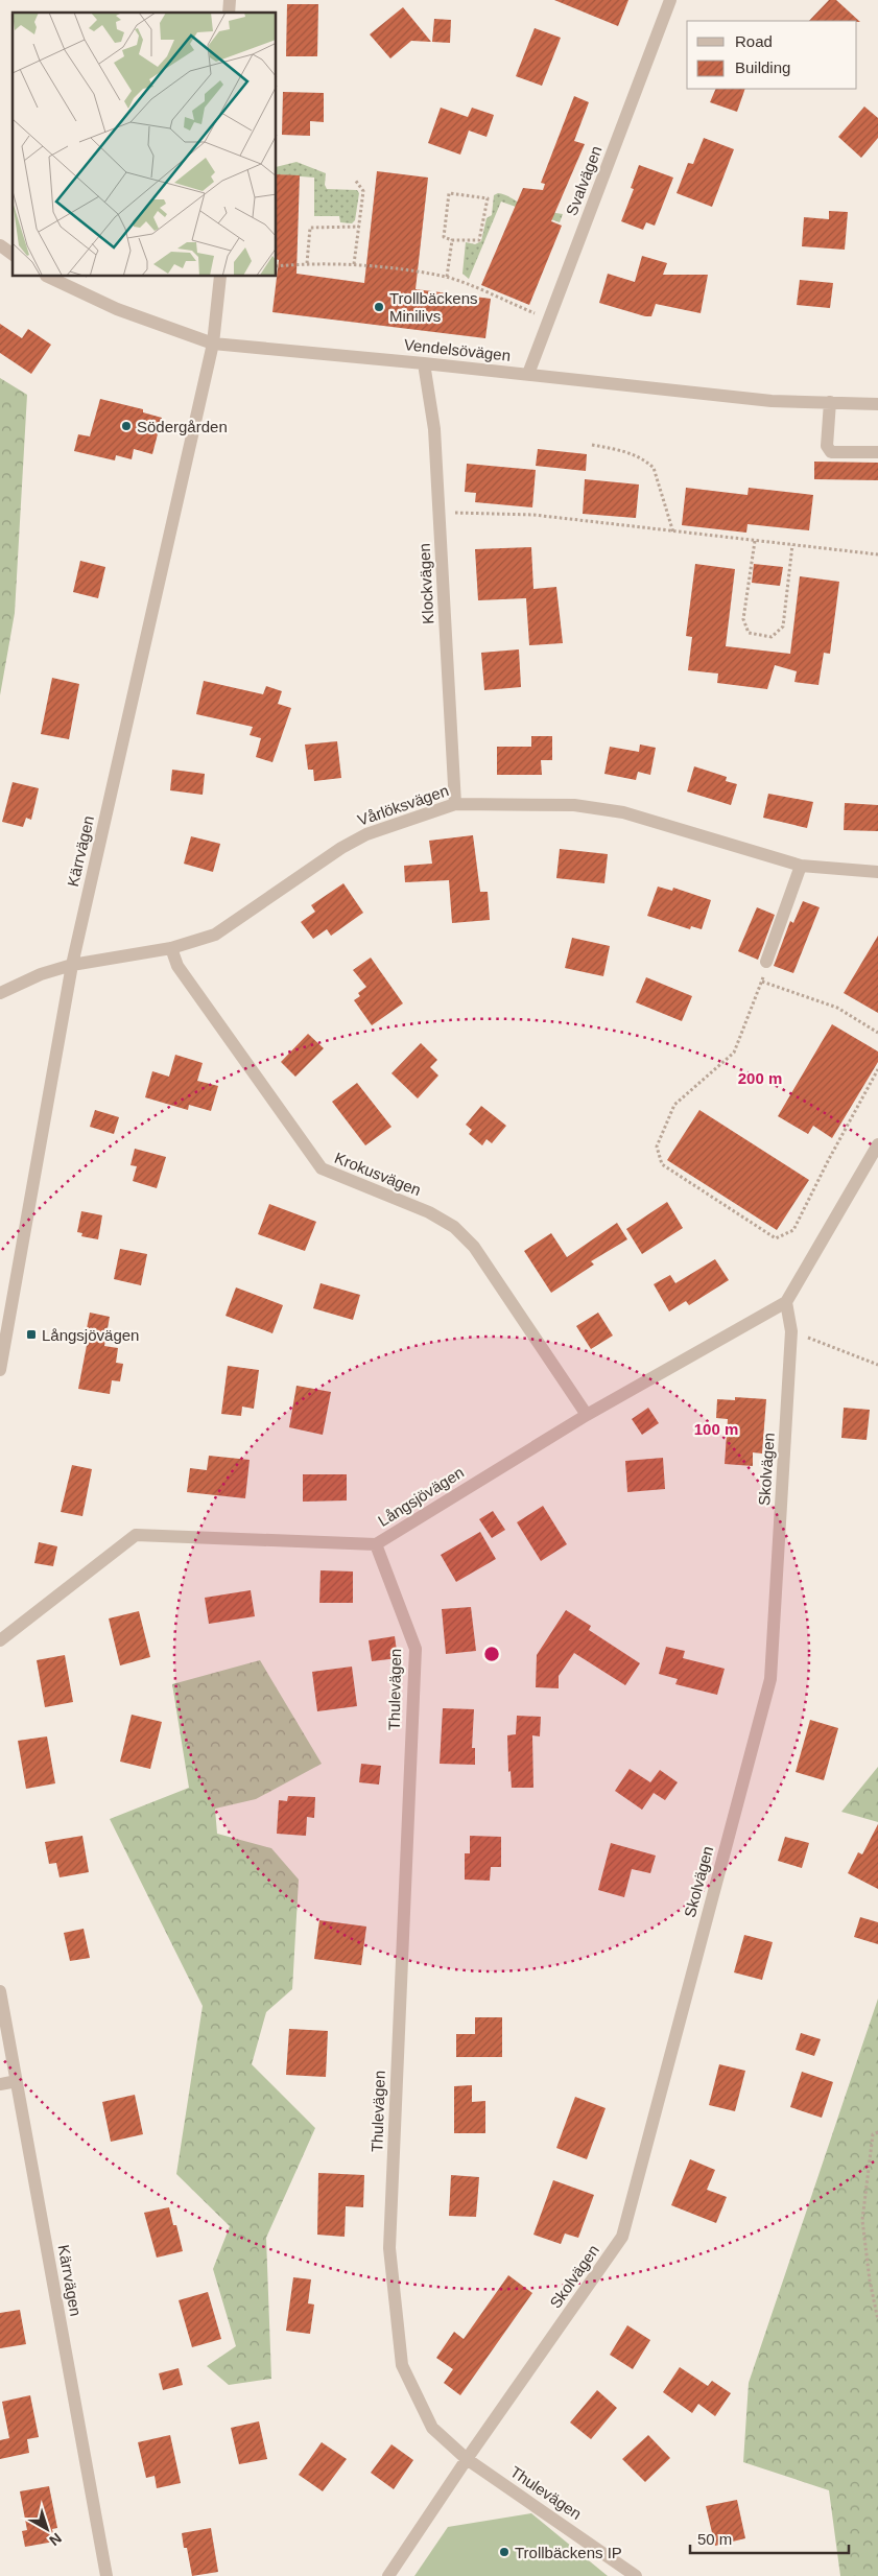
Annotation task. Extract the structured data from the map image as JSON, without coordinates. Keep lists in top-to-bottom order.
{
  "streets": {
    "street": [
      "Svalvägen",
      "Vendelsövägen",
      "Klockvägen",
      "Vårlöksvägen",
      "Kärrvägen",
      "Krokusvägen",
      "Skolvägen",
      "Långsjövägen",
      "Thulevägen"
    ]
  },
  "crossings": [
    ["Svalvägen", "Vendelsövägen"],
    ["Vendelsövägen", "Klockvägen"],
    ["Vendelsövägen", "Kärrvägen"],
    ["Klockvägen", "Vårlöksvägen"],
    ["Vårlöksvägen", "Kärrvägen"],
    ["Vårlöksvägen", "Krokusvägen"],
    ["Krokusvägen", "Långsjövägen"],
    ["Skolvägen", "Långsjövägen"],
    ["Skolvägen", "Thulevägen"],
    ["Långsjövägen", "Thulevägen"]
  ],
  "places": {
    "other": ["Trollbäckens Minilivs", "Södergården", "Trollbäckens IP"],
    "transit": ["Långsjövägen"]
  },
  "legend": ["Road", "Building"],
  "scale_bar": "50 m",
  "north": "bottom right",
  "rings": ["200 m", "100 m"]
}
